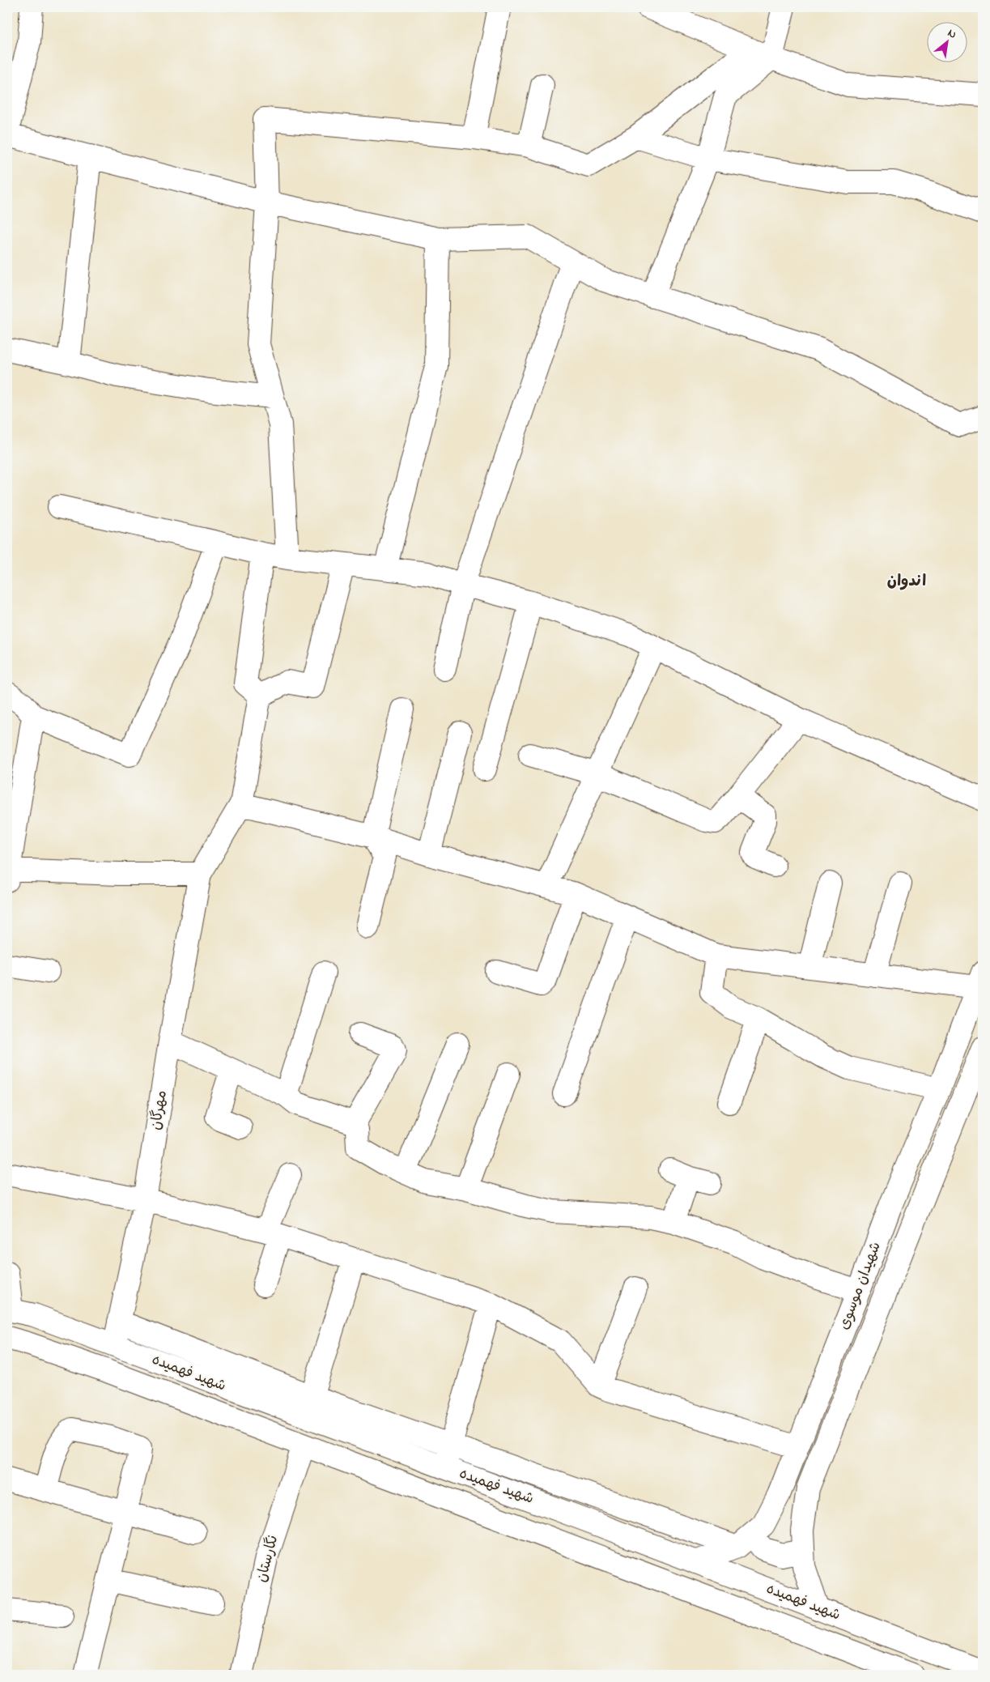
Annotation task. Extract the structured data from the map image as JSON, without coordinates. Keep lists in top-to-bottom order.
{
  "streets": {
    "street": [
      "مهرگان",
      "شهیدان موسوی",
      "شهید فهمیده",
      "نگارستان"
    ]
  },
  "crossings": [
    ["مهرگان", "شهید فهمیده"],
    ["شهیدان موسوی", "شهید فهمیده"],
    ["شهید فهمیده", "نگارستان"]
  ],
  "districts": ["اندوان"],
  "north": "top right"
}
